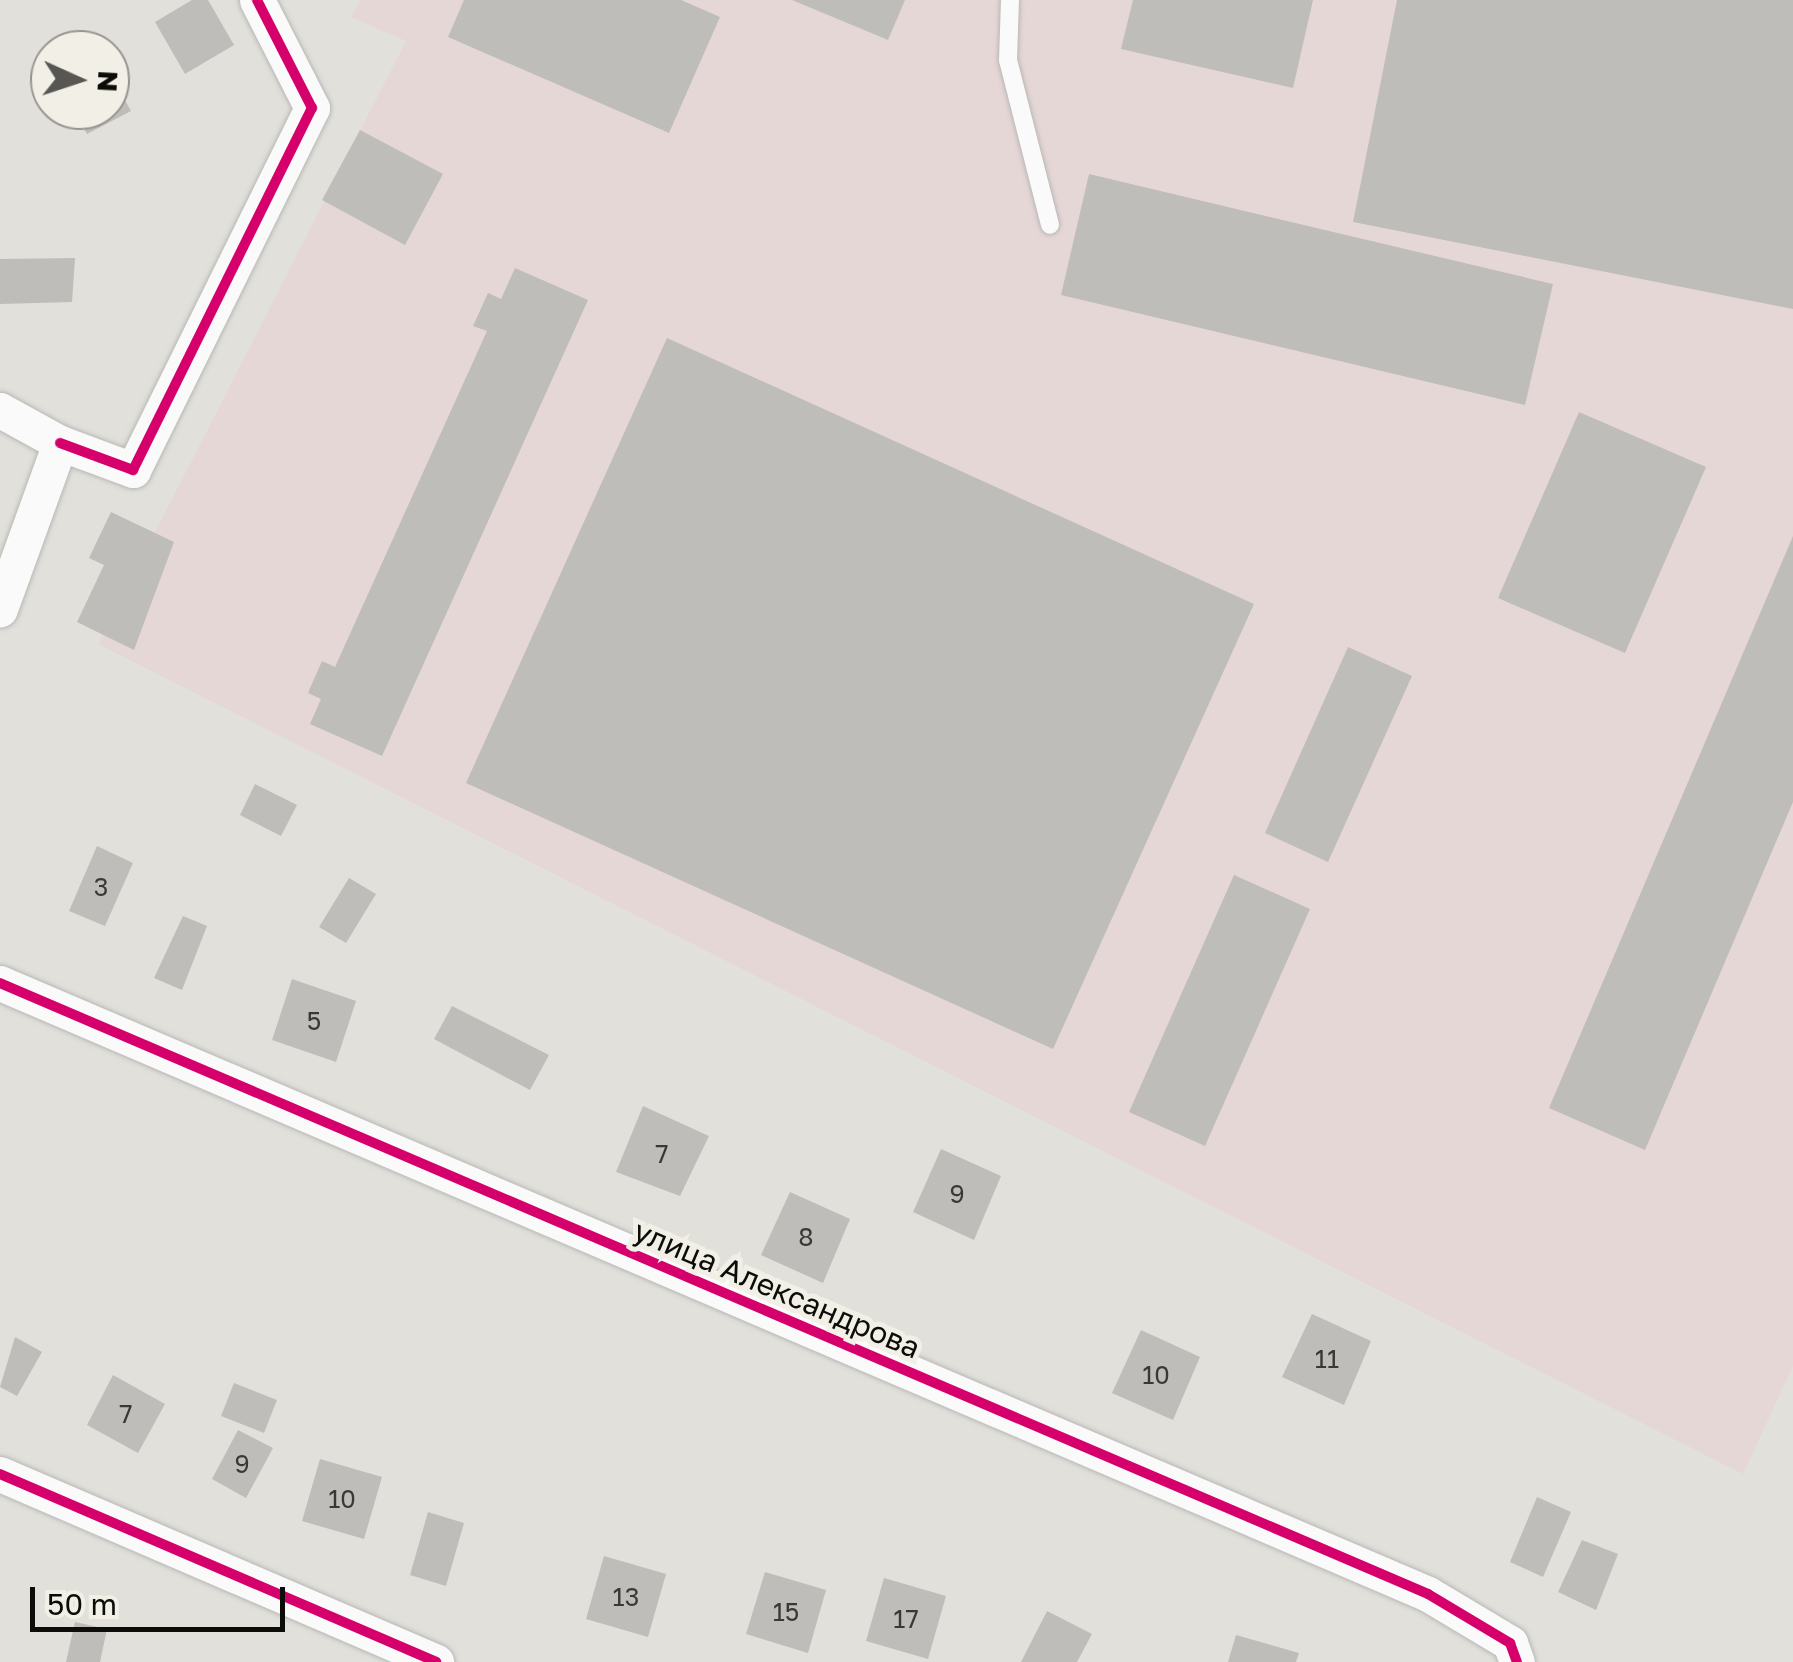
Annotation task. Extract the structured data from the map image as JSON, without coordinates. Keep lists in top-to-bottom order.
{
  "streets": {
    "street": ["улица Александрова"]
  },
  "house_numbers": [
    "3",
    "5",
    "7",
    "9",
    "8",
    "11",
    "10",
    "7",
    "9",
    "10",
    "13",
    "15",
    "17"
  ],
  "scale_bar": "50 m",
  "north": "right"
}
